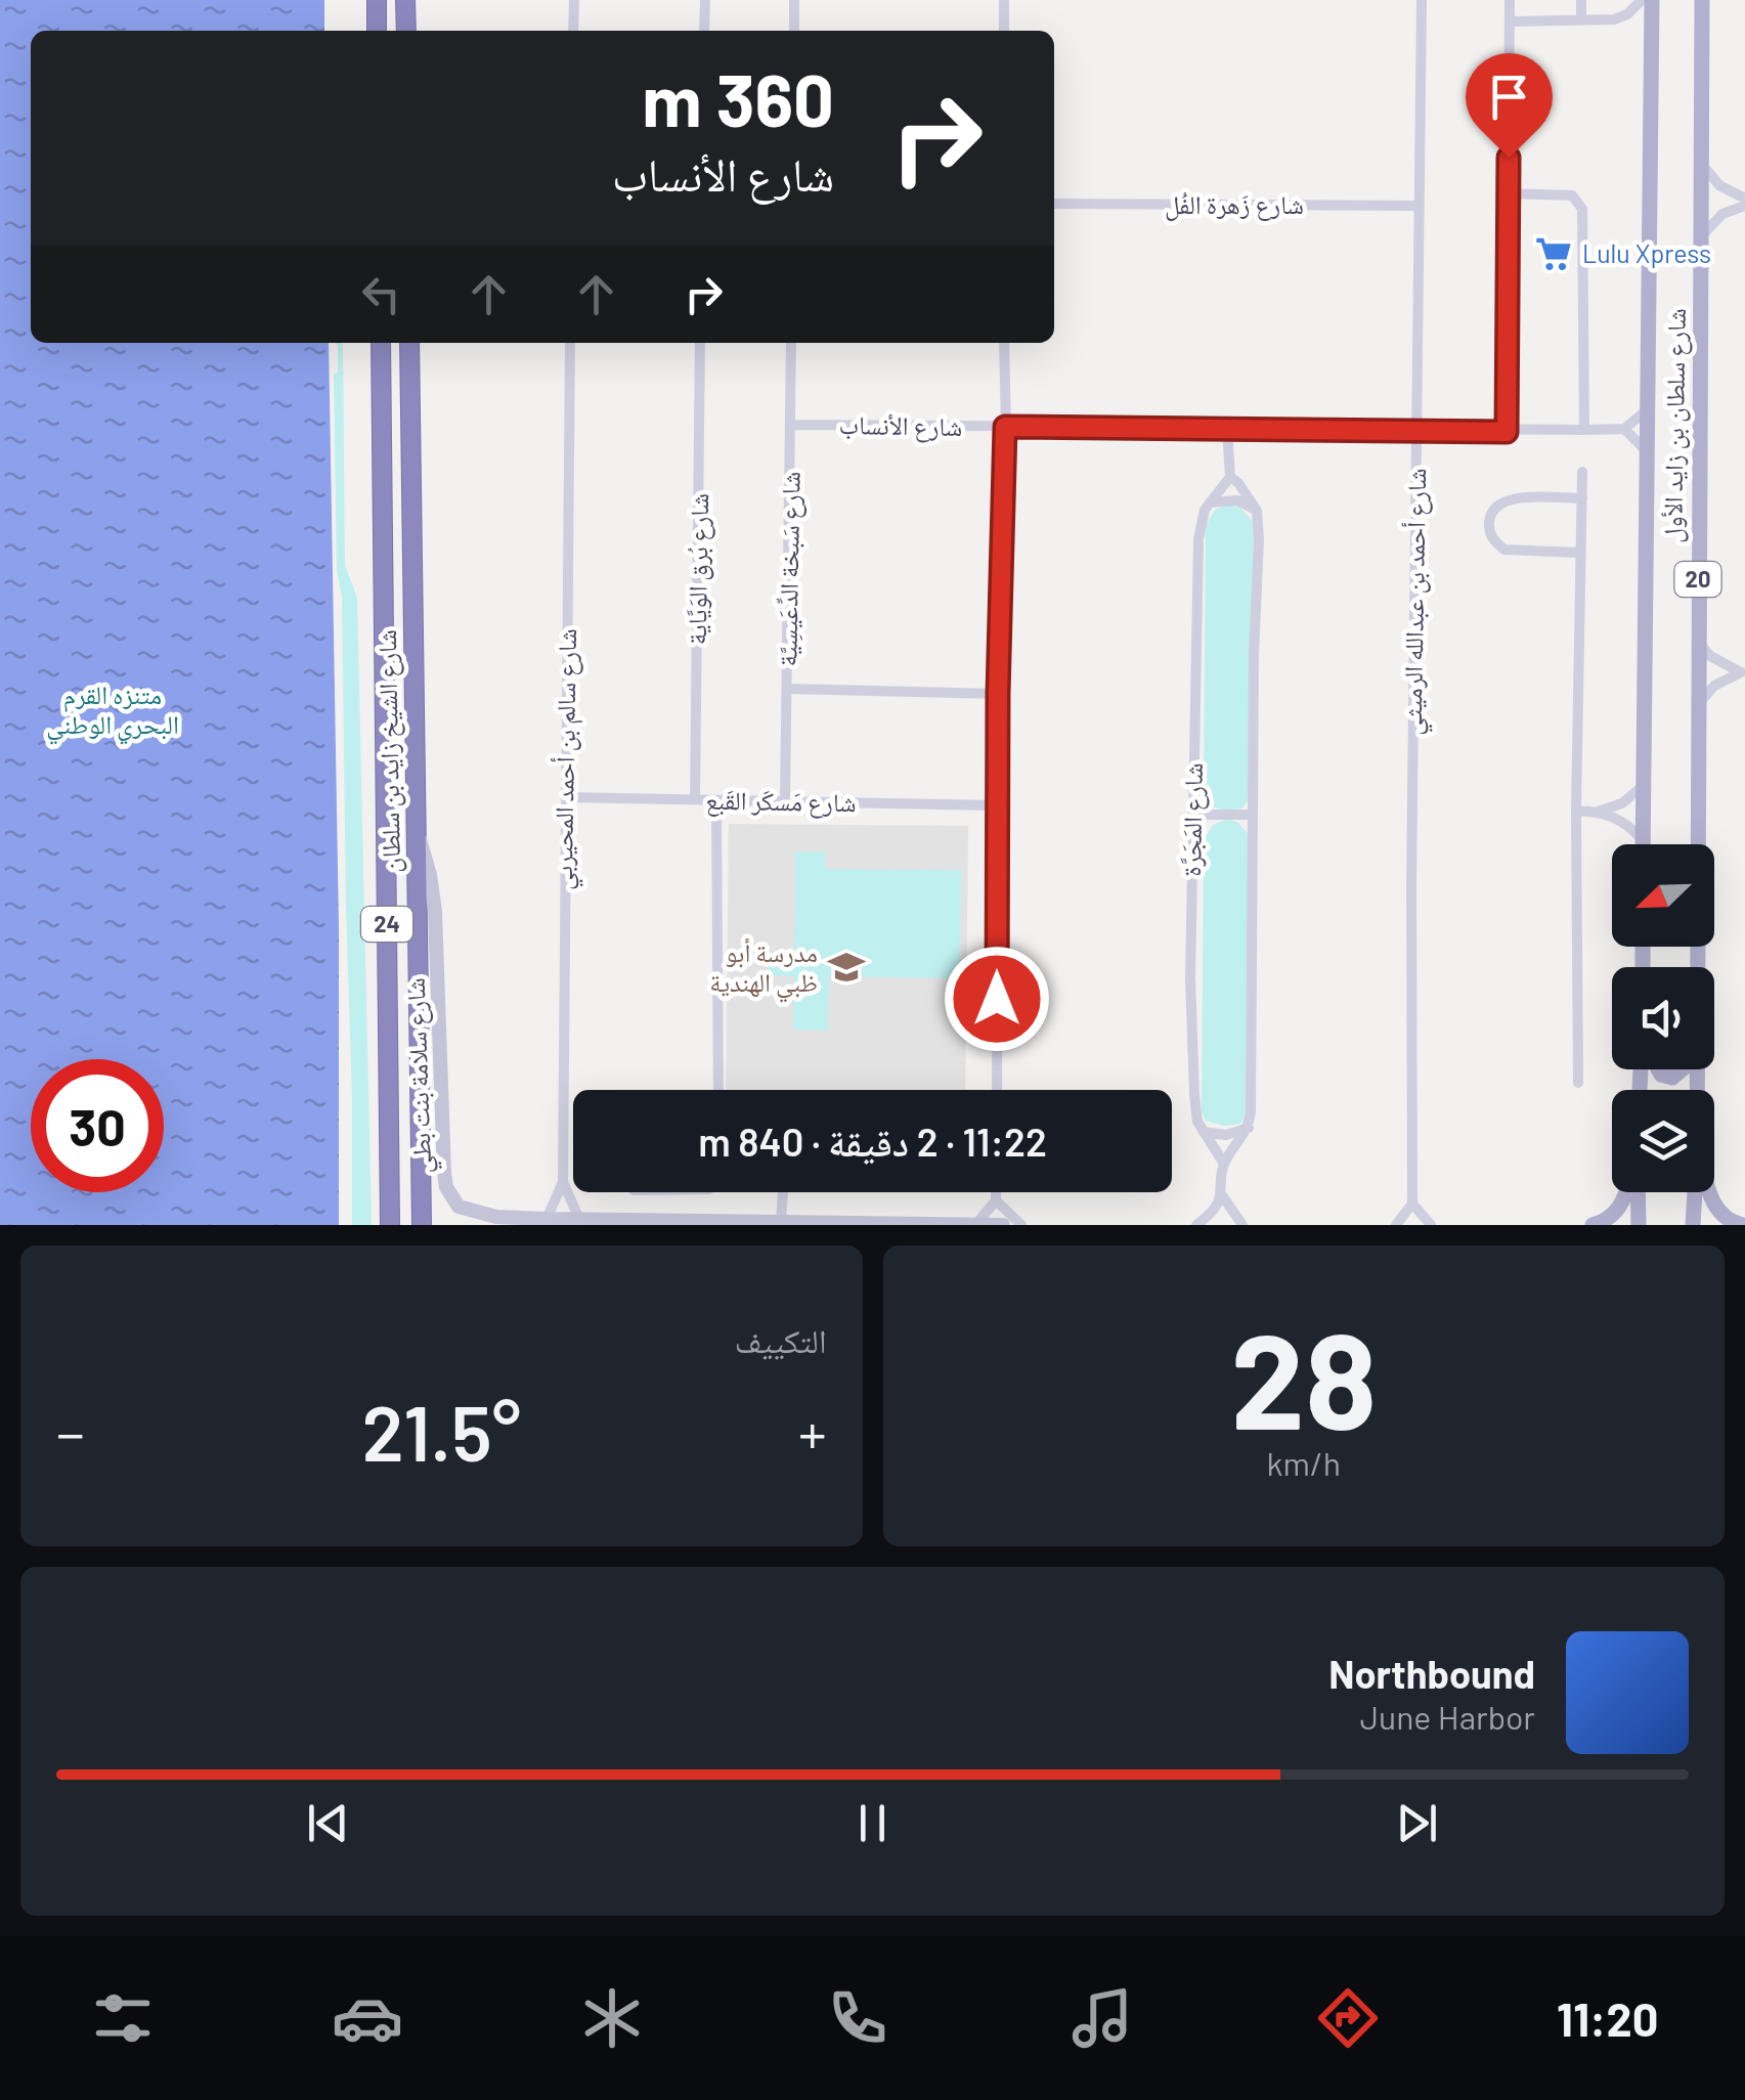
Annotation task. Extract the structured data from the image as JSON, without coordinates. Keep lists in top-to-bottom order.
{
  "streets": {
    "highway": ["شارع الشيخ زايد بن سلطان", "24"],
    "main road": ["شارع سلطان بن زايد الأول", "20", "شارع سلامة بنت بطي"],
    "street": [
      "شارع زَهرة الفُل",
      "شارع الأنساب",
      "شارع بُرق الوَيَّاية",
      "شارع سَبخة الدِّعَيسِيَّة",
      "شارع أحمد بن عبدالله الرميثي",
      "شارع سالم بن أحمد المحيربي",
      "شارع مَسكَر القَبع",
      "شارع المَجَرَّة"
    ]
  },
  "crossings": [
    ["شارع زَهرة الفُل", "شارع أحمد بن عبدالله الرميثي"],
    ["شارع الأنساب", "شارع سَبخة الدِّعَيسِيَّة"],
    ["شارع الأنساب", "شارع أحمد بن عبدالله الرميثي"],
    ["شارع بُرق الوَيَّاية", "شارع مَسكَر القَبع"],
    ["شارع سَبخة الدِّعَيسِيَّة", "شارع مَسكَر القَبع"],
    ["شارع الشيخ زايد بن سلطان", "شارع سلامة بنت بطي"],
    ["شارع سالم بن أحمد المحيربي", "شارع مَسكَر القَبع"],
    ["شارع سالم بن أحمد المحيربي", "شارع سلامة بنت بطي"]
  ],
  "parks": ["متنزه القرم البحري الوطني"],
  "places": {
    "supermarket": ["Lulu Xpress"],
    "school or university": ["مدرسة أبو ظبي الهندية"]
  },
  "north": "bottom left",
  "page": {
    "turn": ["360 m", "شارع الأنساب"],
    "limit": "30",
    "trip": "11:22 · 2 دقيقة · 840 m",
    "tile": [
      ["28", "km/h"],
      "التكييف"
    ],
    "heat": ["−", "21.5°", "+"],
    "song": ["Northbound", "June Harbor"],
    "tabs": "11:20"
  }
}
